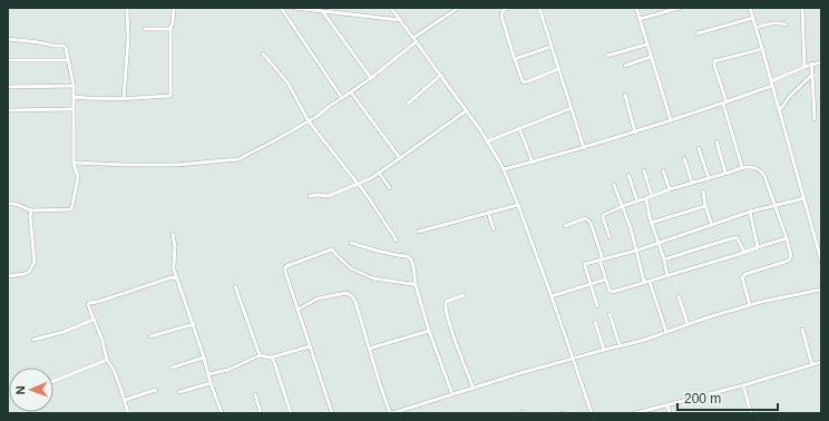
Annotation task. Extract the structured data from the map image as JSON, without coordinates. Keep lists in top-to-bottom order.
{
  "scale_bar": "200 m",
  "north": "left"
}
